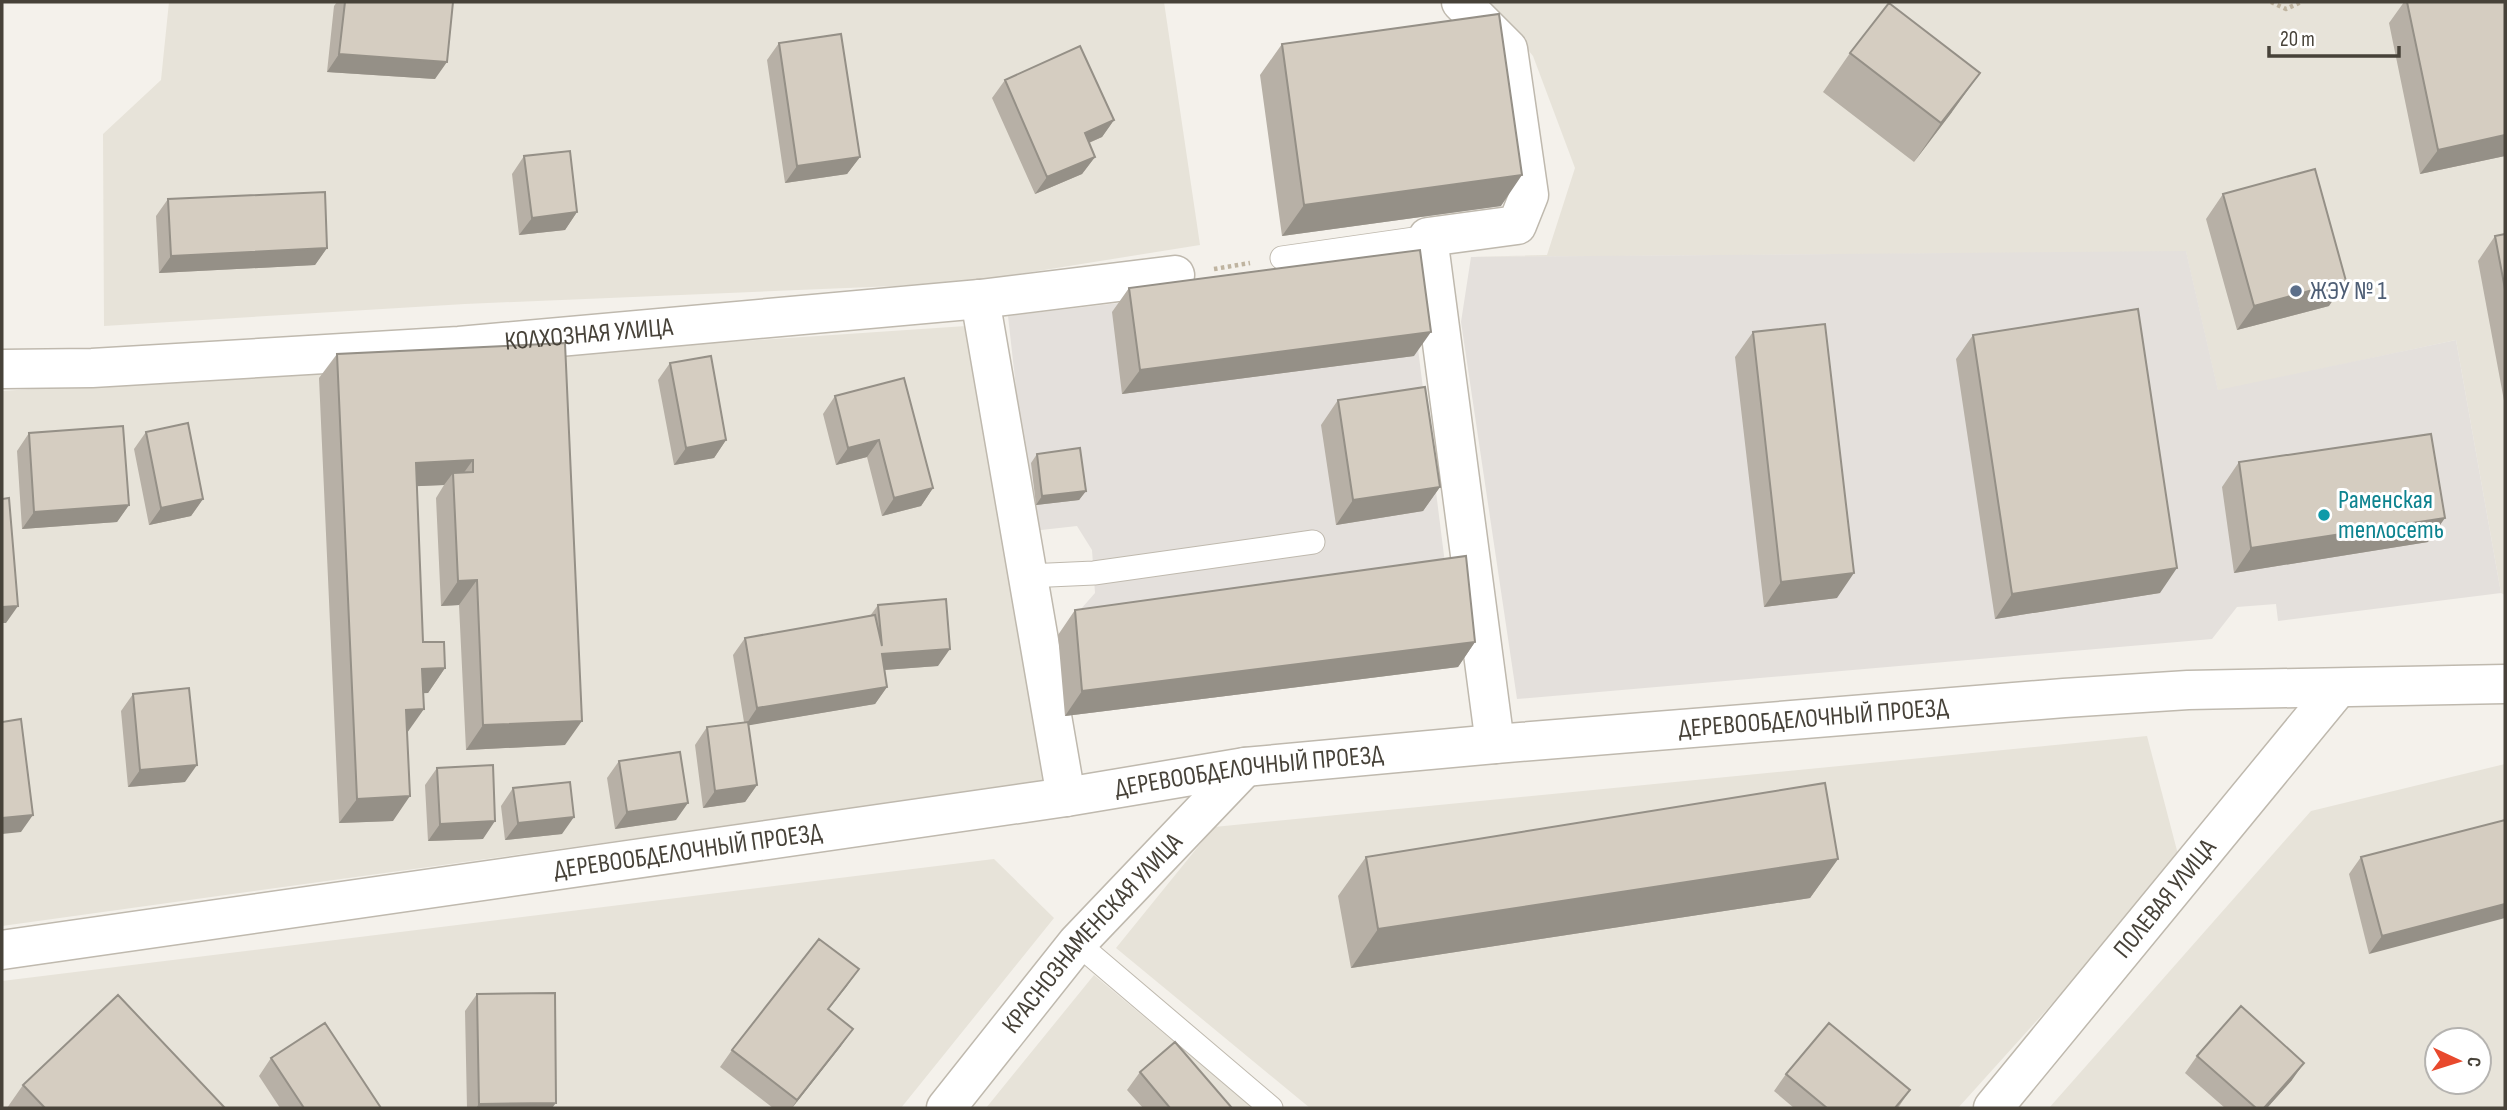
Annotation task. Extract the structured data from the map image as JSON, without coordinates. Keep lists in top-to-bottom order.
{
  "streets": {
    "street": [
      "КОЛХОЗНАЯ УЛИЦА",
      "ДЕРЕВООБДЕЛОЧНЫЙ ПРОЕЗД",
      "ПОЛЕВАЯ УЛИЦА",
      "КРАСНОЗНАМЕНСКАЯ УЛИЦА"
    ]
  },
  "crossings": [
    ["ДЕРЕВООБДЕЛОЧНЫЙ ПРОЕЗД", "ПОЛЕВАЯ УЛИЦА"],
    ["ДЕРЕВООБДЕЛОЧНЫЙ ПРОЕЗД", "КРАСНОЗНАМЕНСКАЯ УЛИЦА"]
  ],
  "places": ["ЖЭУ № 1", "Раменская теплосеть"],
  "scale_bar": "20 m",
  "north": "right"
}
